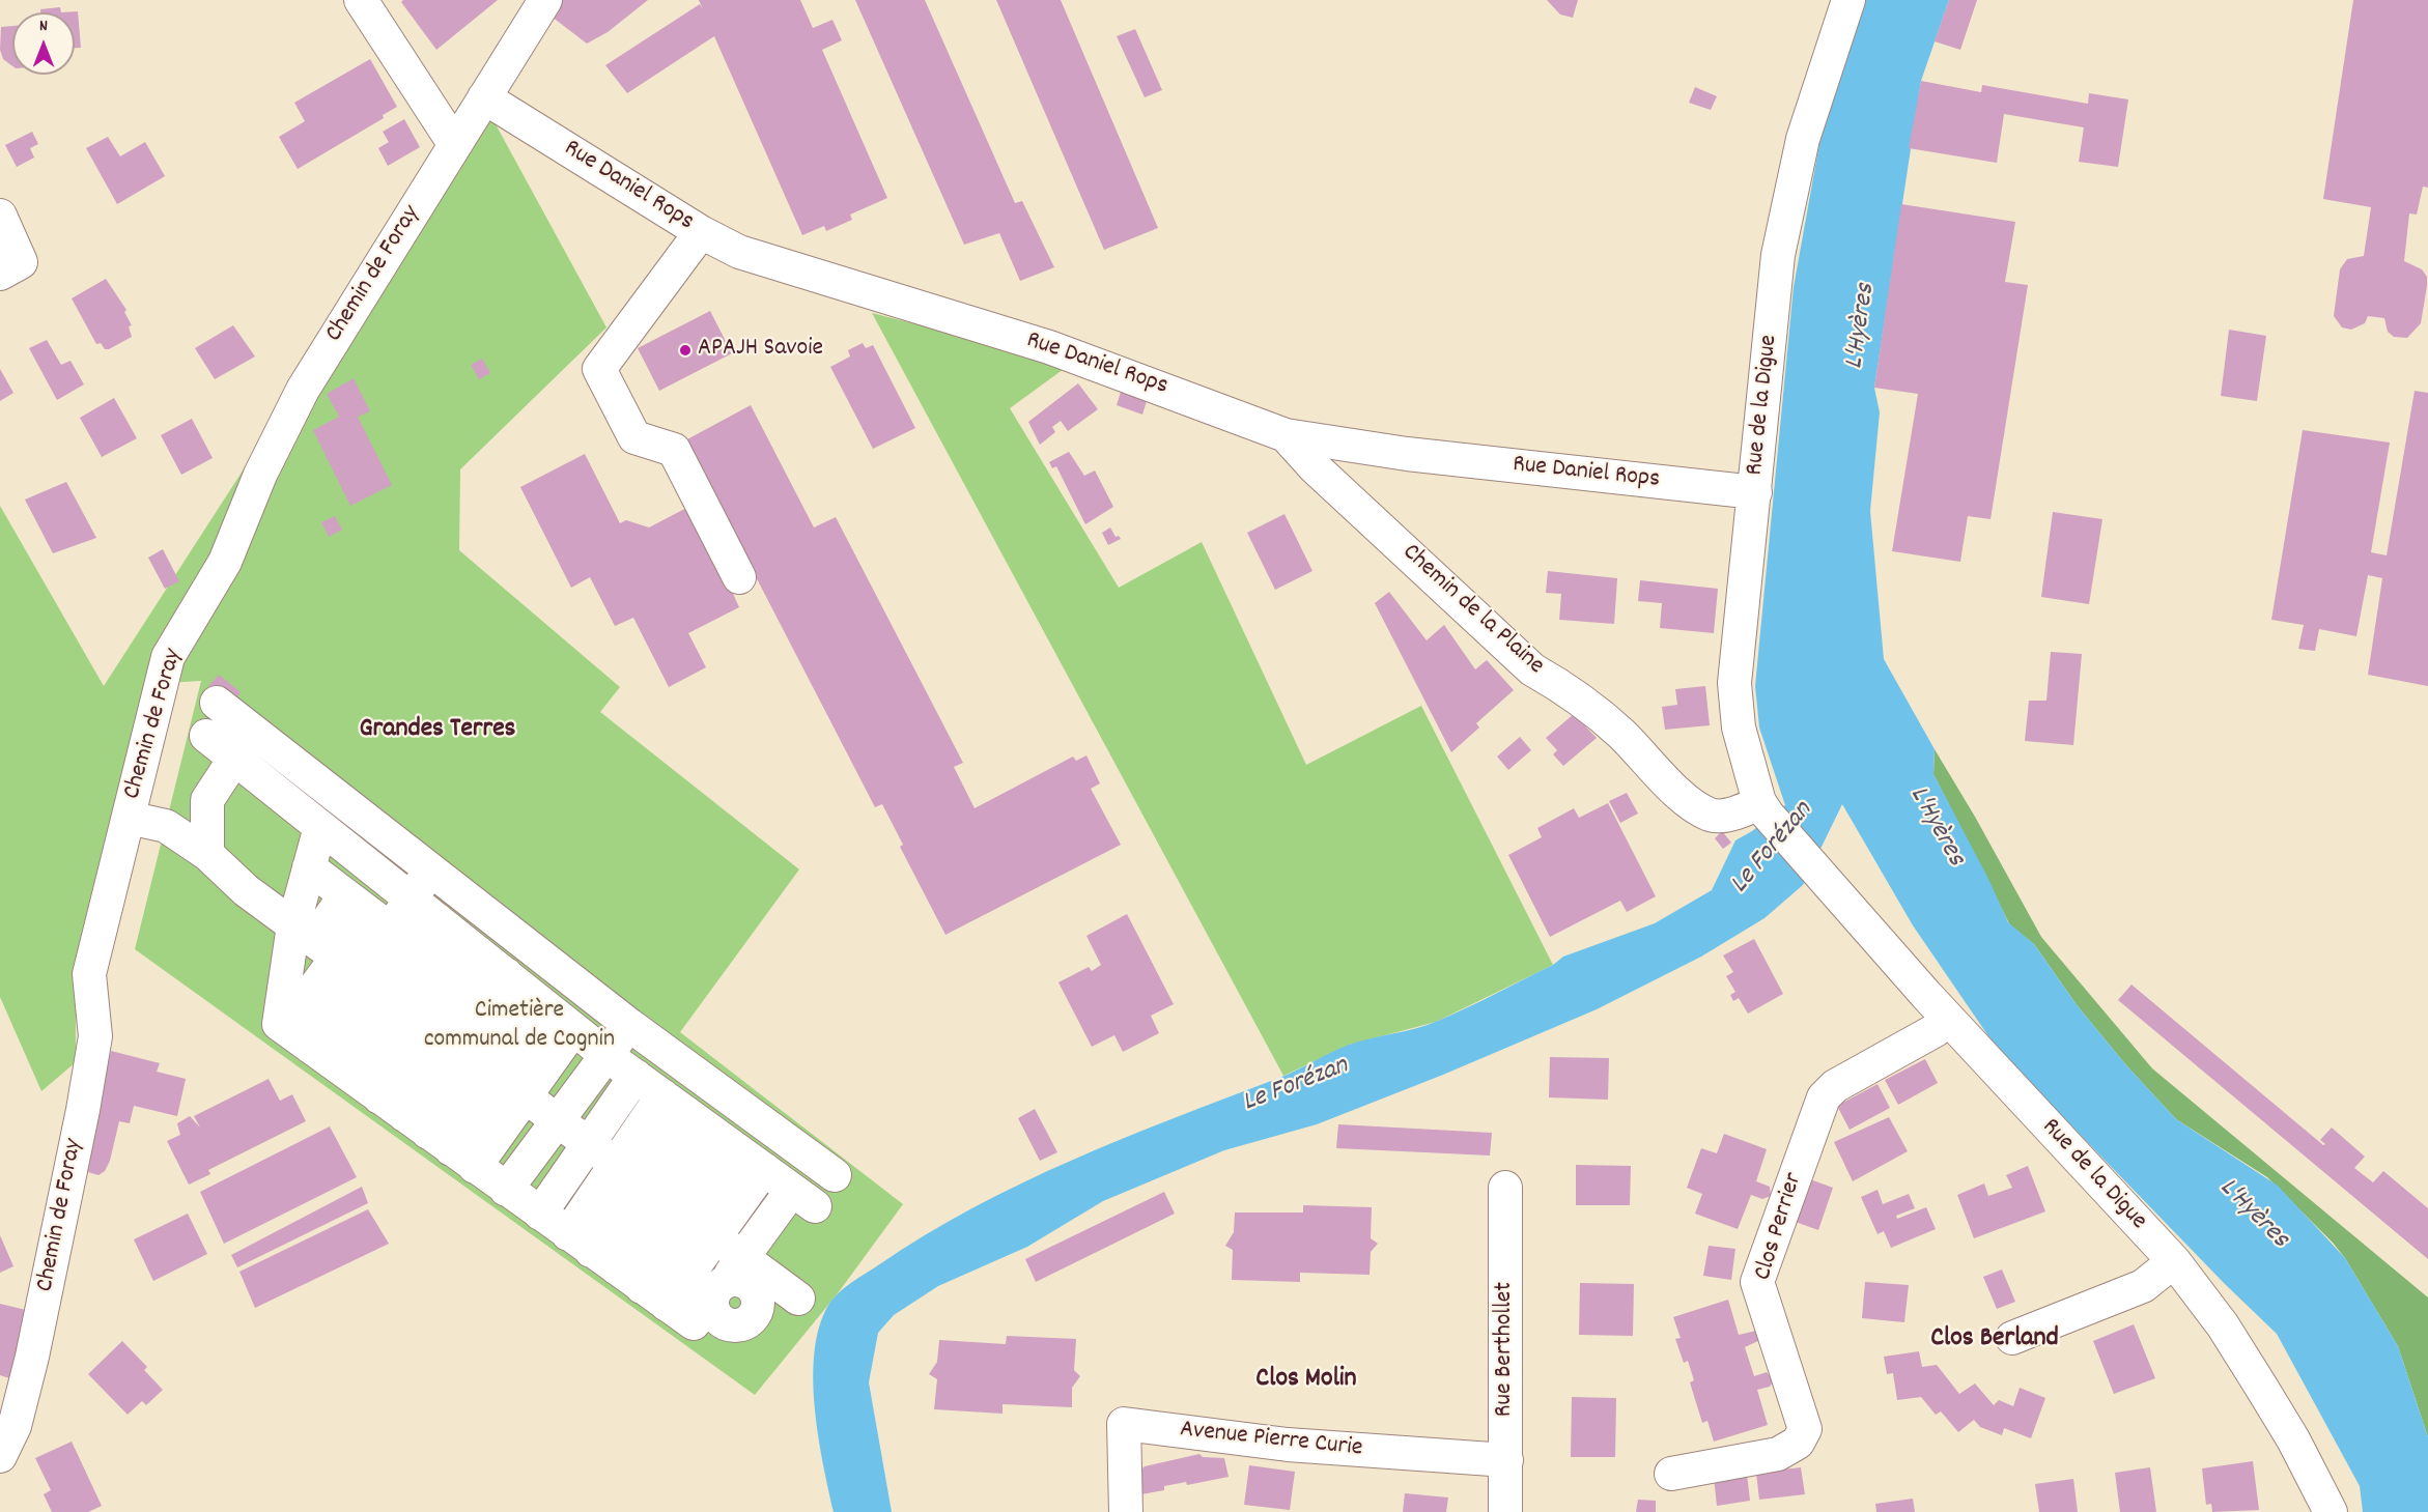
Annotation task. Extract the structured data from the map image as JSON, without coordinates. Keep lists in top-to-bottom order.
{
  "streets": {
    "street": [
      "Rue Daniel Rops",
      "Chemin de Foray",
      "Rue de la Digue",
      "Chemin de la Plaine",
      "Clos Perrier",
      "Rue Berthollet",
      "Avenue Pierre Curie"
    ]
  },
  "crossings": [
    ["Rue Daniel Rops", "Chemin de Foray"],
    ["Rue Daniel Rops", "Rue de la Digue"],
    ["Rue Daniel Rops", "Chemin de la Plaine"],
    ["Rue de la Digue", "Chemin de la Plaine"],
    ["Rue de la Digue", "Clos Perrier"],
    ["Rue Berthollet", "Avenue Pierre Curie"]
  ],
  "districts": ["Grandes Terres", "Clos Berland", "Clos Molin"],
  "water": ["L'Hyères", "Le Forézan"],
  "parks": ["Cimetière communal de Cognin"],
  "places": ["APAJH Savoie"],
  "north": "top"
}
